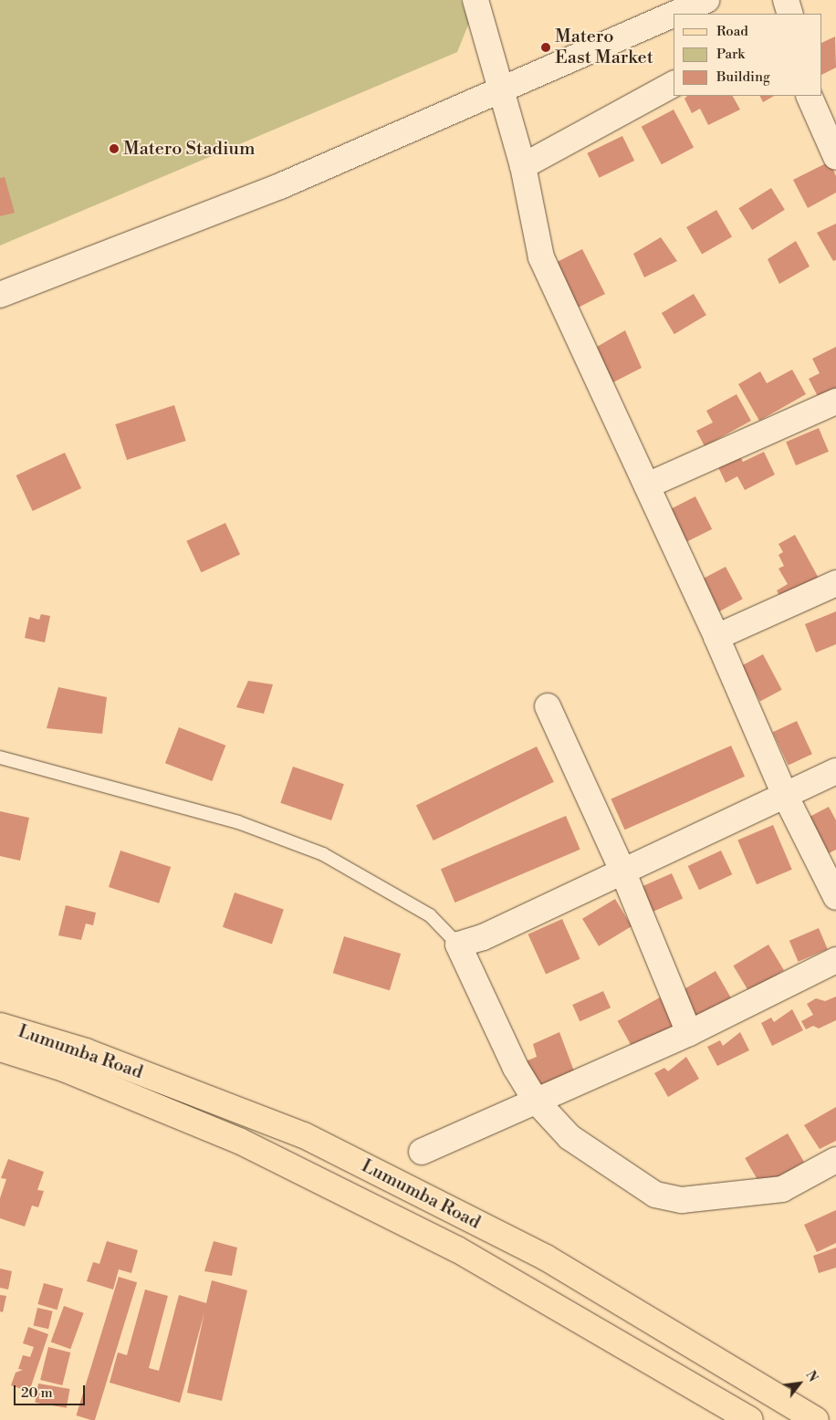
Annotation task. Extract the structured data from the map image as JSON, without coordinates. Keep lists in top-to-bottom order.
{
  "streets": {
    "main road": ["Lumumba Road"]
  },
  "places": ["Matero East Market", "Matero Stadium"],
  "legend": ["Road", "Park", "Building"],
  "scale_bar": "20 m",
  "north": "top right"
}
